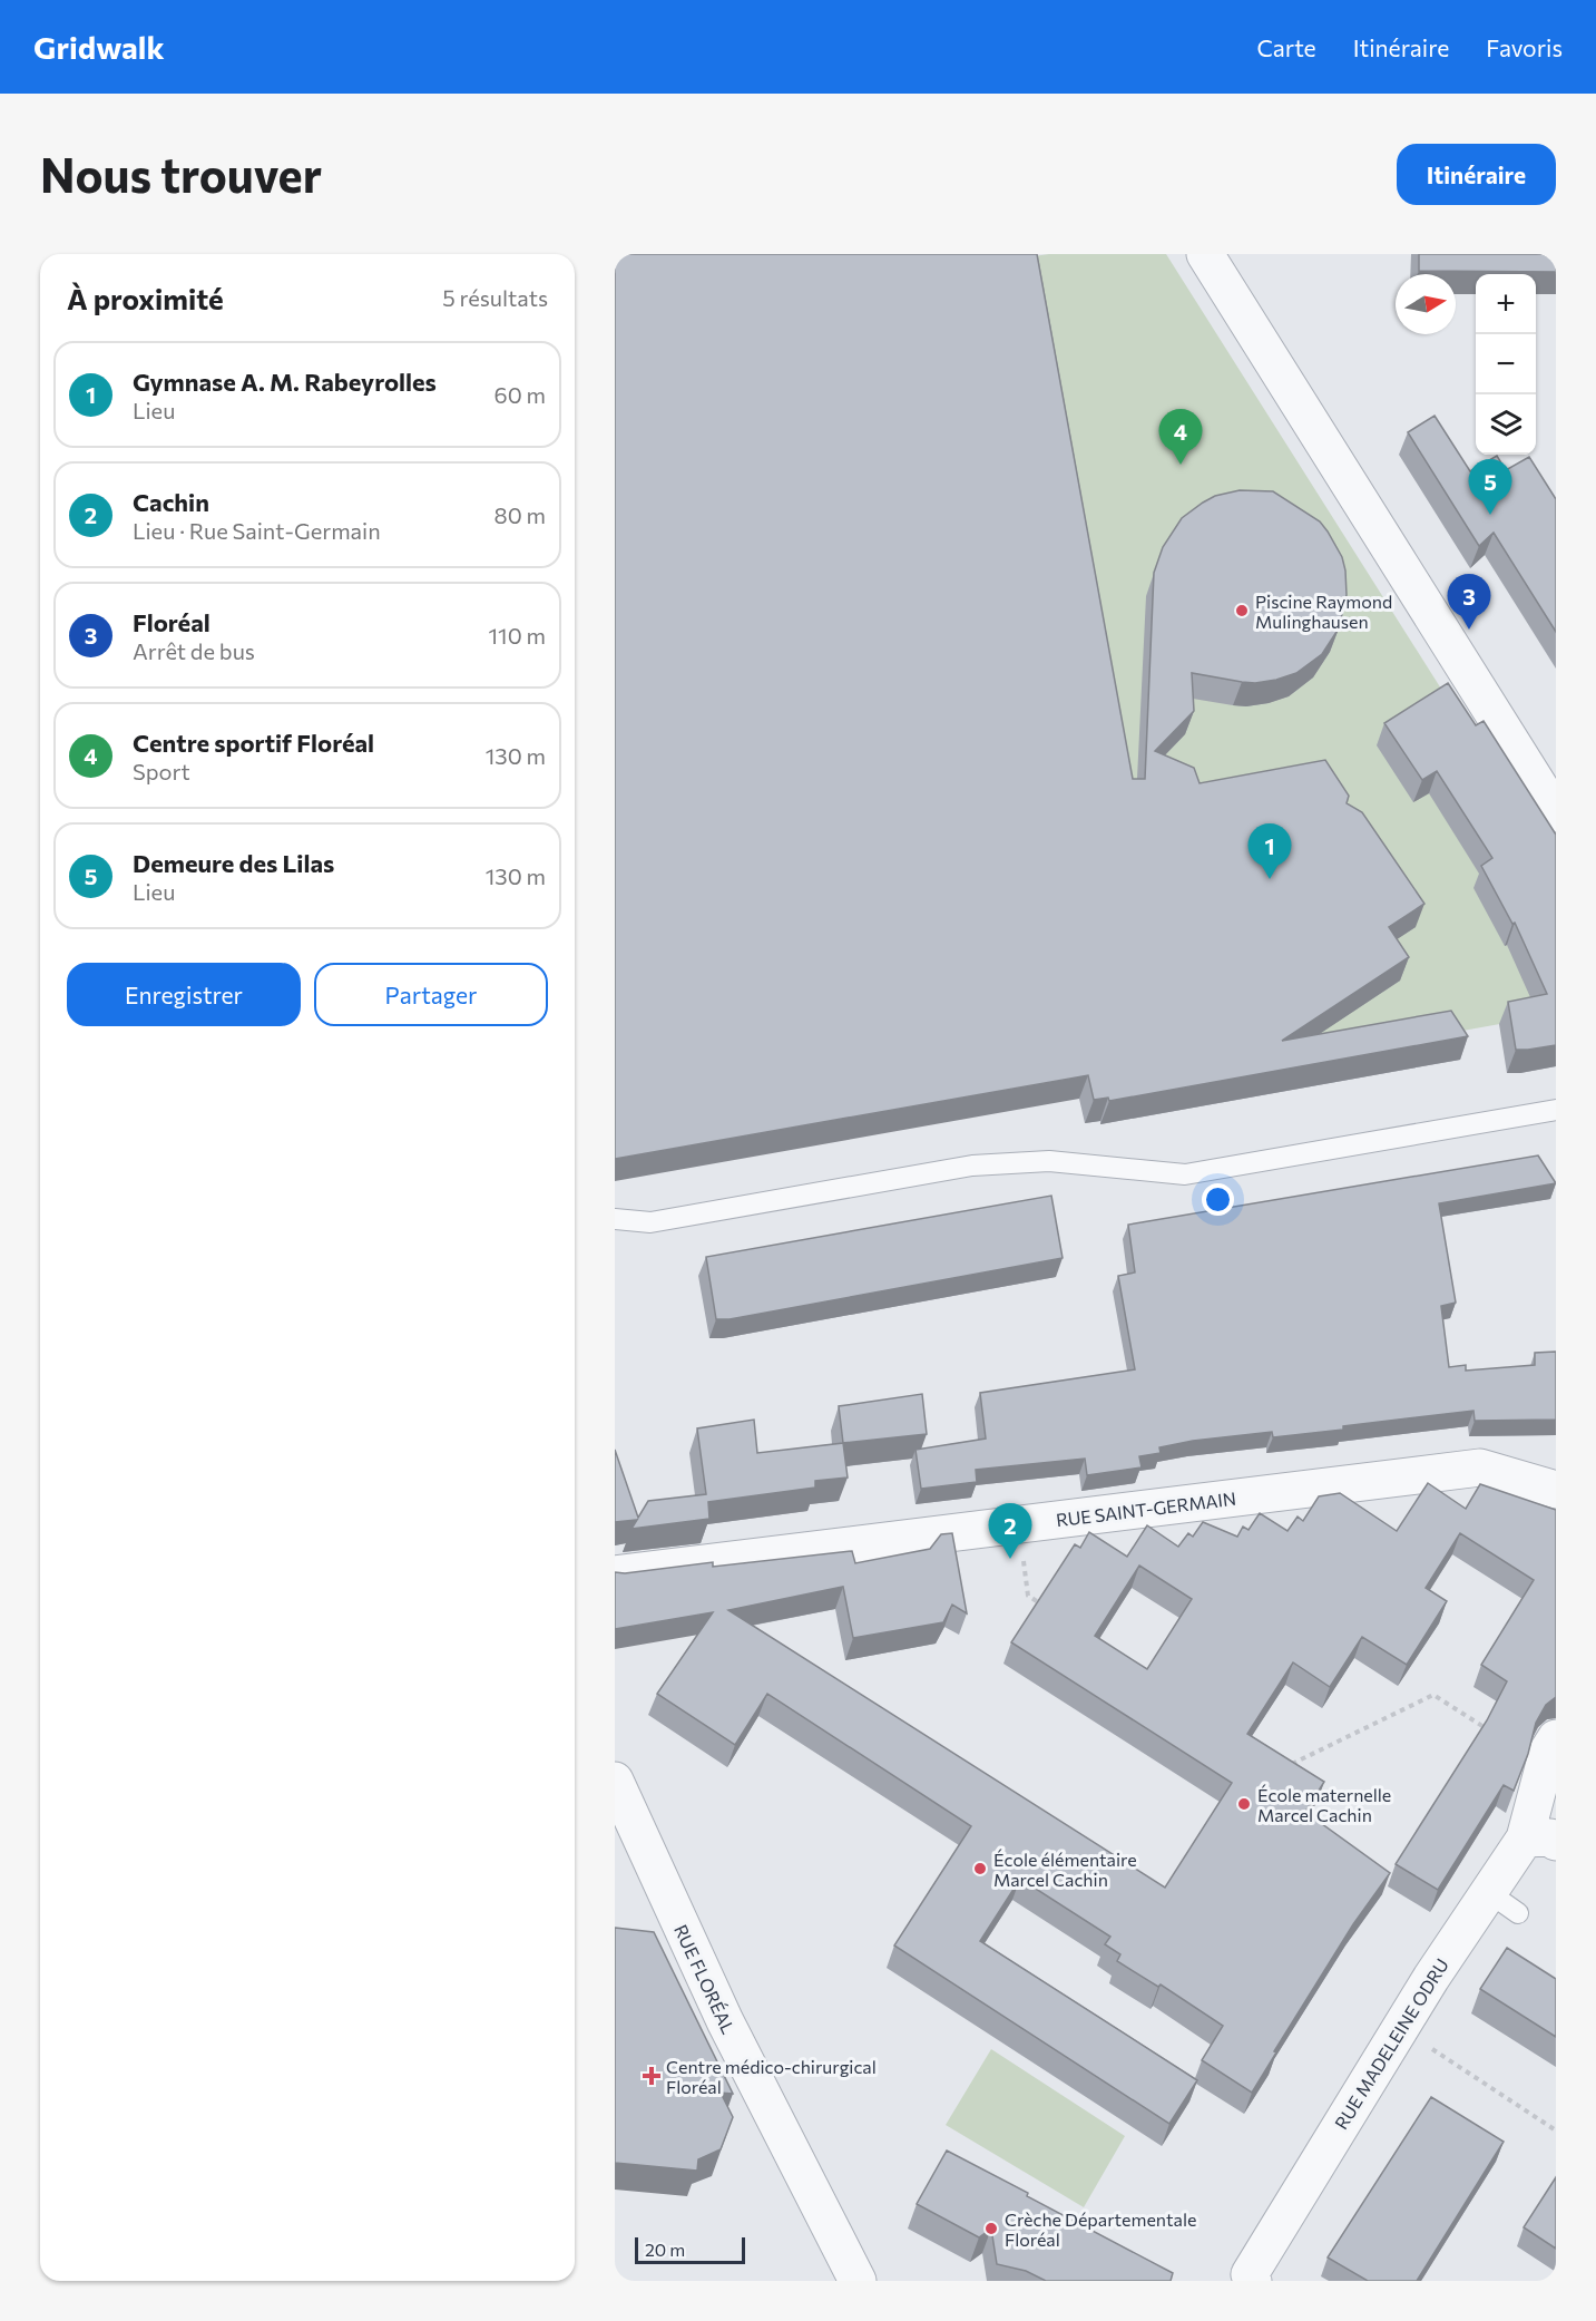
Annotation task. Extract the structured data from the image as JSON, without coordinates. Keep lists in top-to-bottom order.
{
  "streets": {
    "street": ["RUE SAINT-GERMAIN", "RUE FLORÉAL", "RUE MADELEINE ODRU"]
  },
  "places": {
    "other": [
      "Piscine Raymond Mulinghausen",
      "École maternelle Marcel Cachin",
      "École élémentaire Marcel Cachin",
      "Crèche Départementale Floréal"
    ],
    "health": ["Centre médico-chirurgical Floréal"]
  },
  "scale_bar": "20 m",
  "north": "right",
  "page": {
    "header": "Gridwalk",
    "nav": ["Carte", "Itinéraire", "Favoris"],
    "buttons": [
      "Itinéraire",
      ["Enregistrer", "Partager"]
    ],
    "title": "Nous trouver",
    "heading": ["À proximité", "5 résultats"],
    "map_buttons": ["+", "−"],
    "list": [
      {
        "mark": "1",
        "name": "Gymnase A. M. Rabeyrolles",
        "note": "Lieu",
        "value": "60 m"
      },
      {
        "mark": "2",
        "name": "Cachin",
        "note": "Lieu · Rue Saint-Germain",
        "value": "80 m"
      },
      {
        "mark": "3",
        "name": "Floréal",
        "note": "Arrêt de bus",
        "value": "110 m"
      },
      {
        "mark": "4",
        "name": "Centre sportif Floréal",
        "note": "Sport",
        "value": "130 m"
      },
      {
        "mark": "5",
        "name": "Demeure des Lilas",
        "note": "Lieu",
        "value": "130 m"
      }
    ],
    "pins": [
      "4",
      "5",
      "3",
      "1",
      "2"
    ],
    "scale": "20 m"
  }
}
